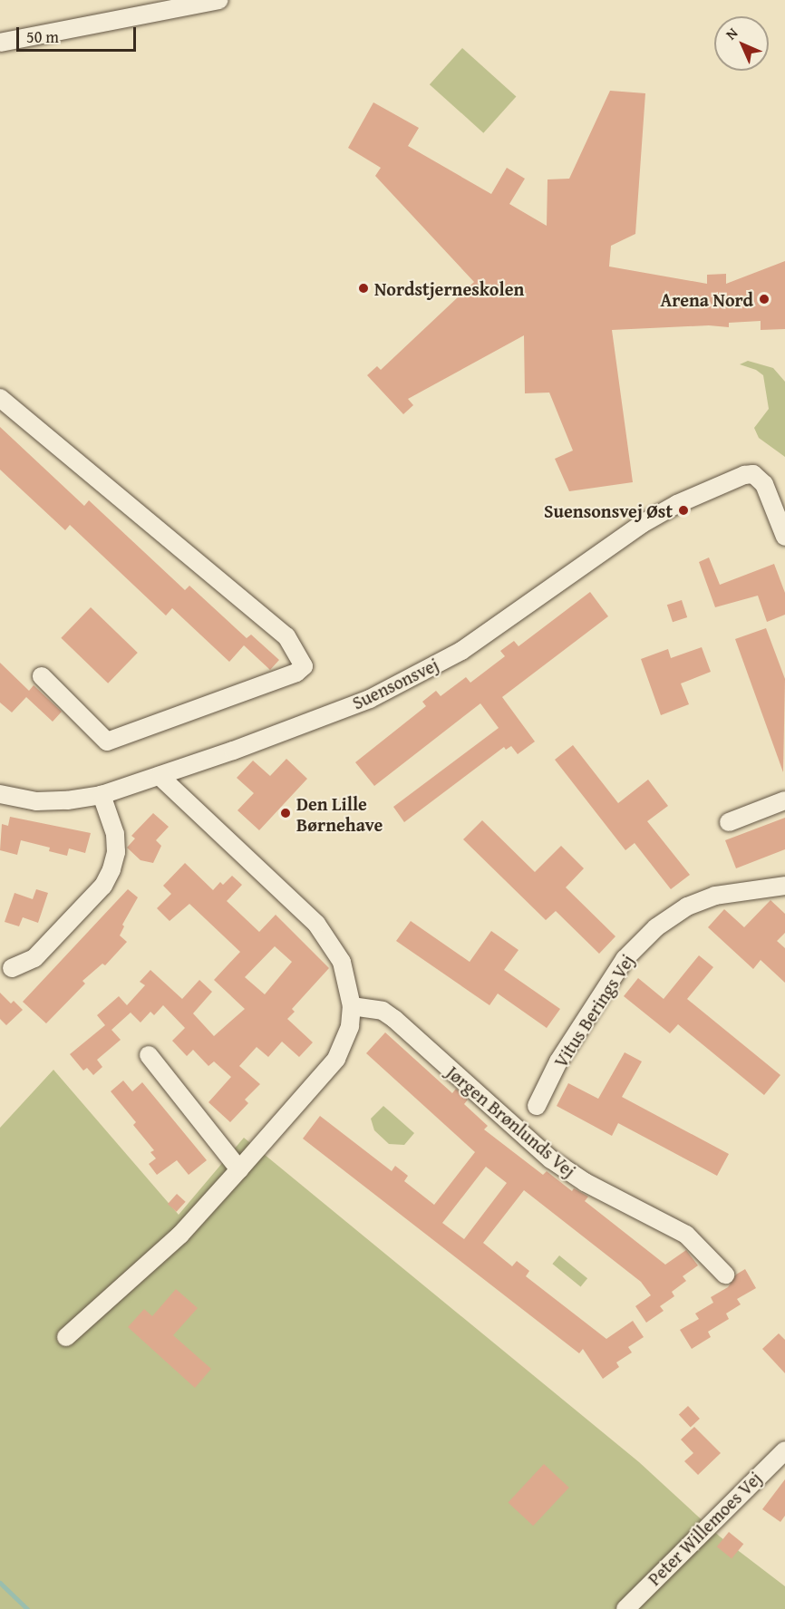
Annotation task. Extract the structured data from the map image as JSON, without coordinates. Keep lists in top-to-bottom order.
{
  "streets": {
    "street": [
      "Suensonsvej",
      "Vitus Berings Vej",
      "Jørgen Brønlunds Vej",
      "Peter Willemoes Vej"
    ]
  },
  "places": [
    "Nordstjerneskolen",
    "Arena Nord",
    "Suensonsvej Øst",
    "Den Lille Børnehave"
  ],
  "scale_bar": "50 m",
  "north": "top left"
}
